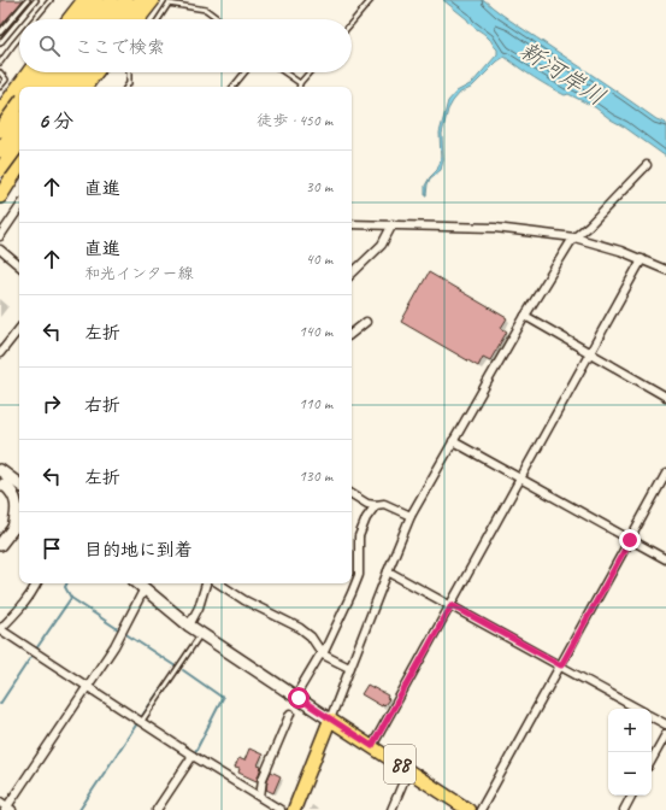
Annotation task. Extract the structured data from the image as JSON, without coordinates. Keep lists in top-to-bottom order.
{
  "streets": {
    "main road": ["88"]
  },
  "water": ["新河岸川"],
  "page": {
    "search": "ここで検索",
    "heading": ["6 分", "徒歩 · 450 m"],
    "list": [
      ["直進", "30 m"],
      ["直進", "和光インター線", "40 m"],
      ["左折", "140 m"],
      ["右折", "110 m"],
      ["左折", "130 m"],
      "目的地に到着"
    ],
    "map_buttons": ["+", "−"]
  }
}
